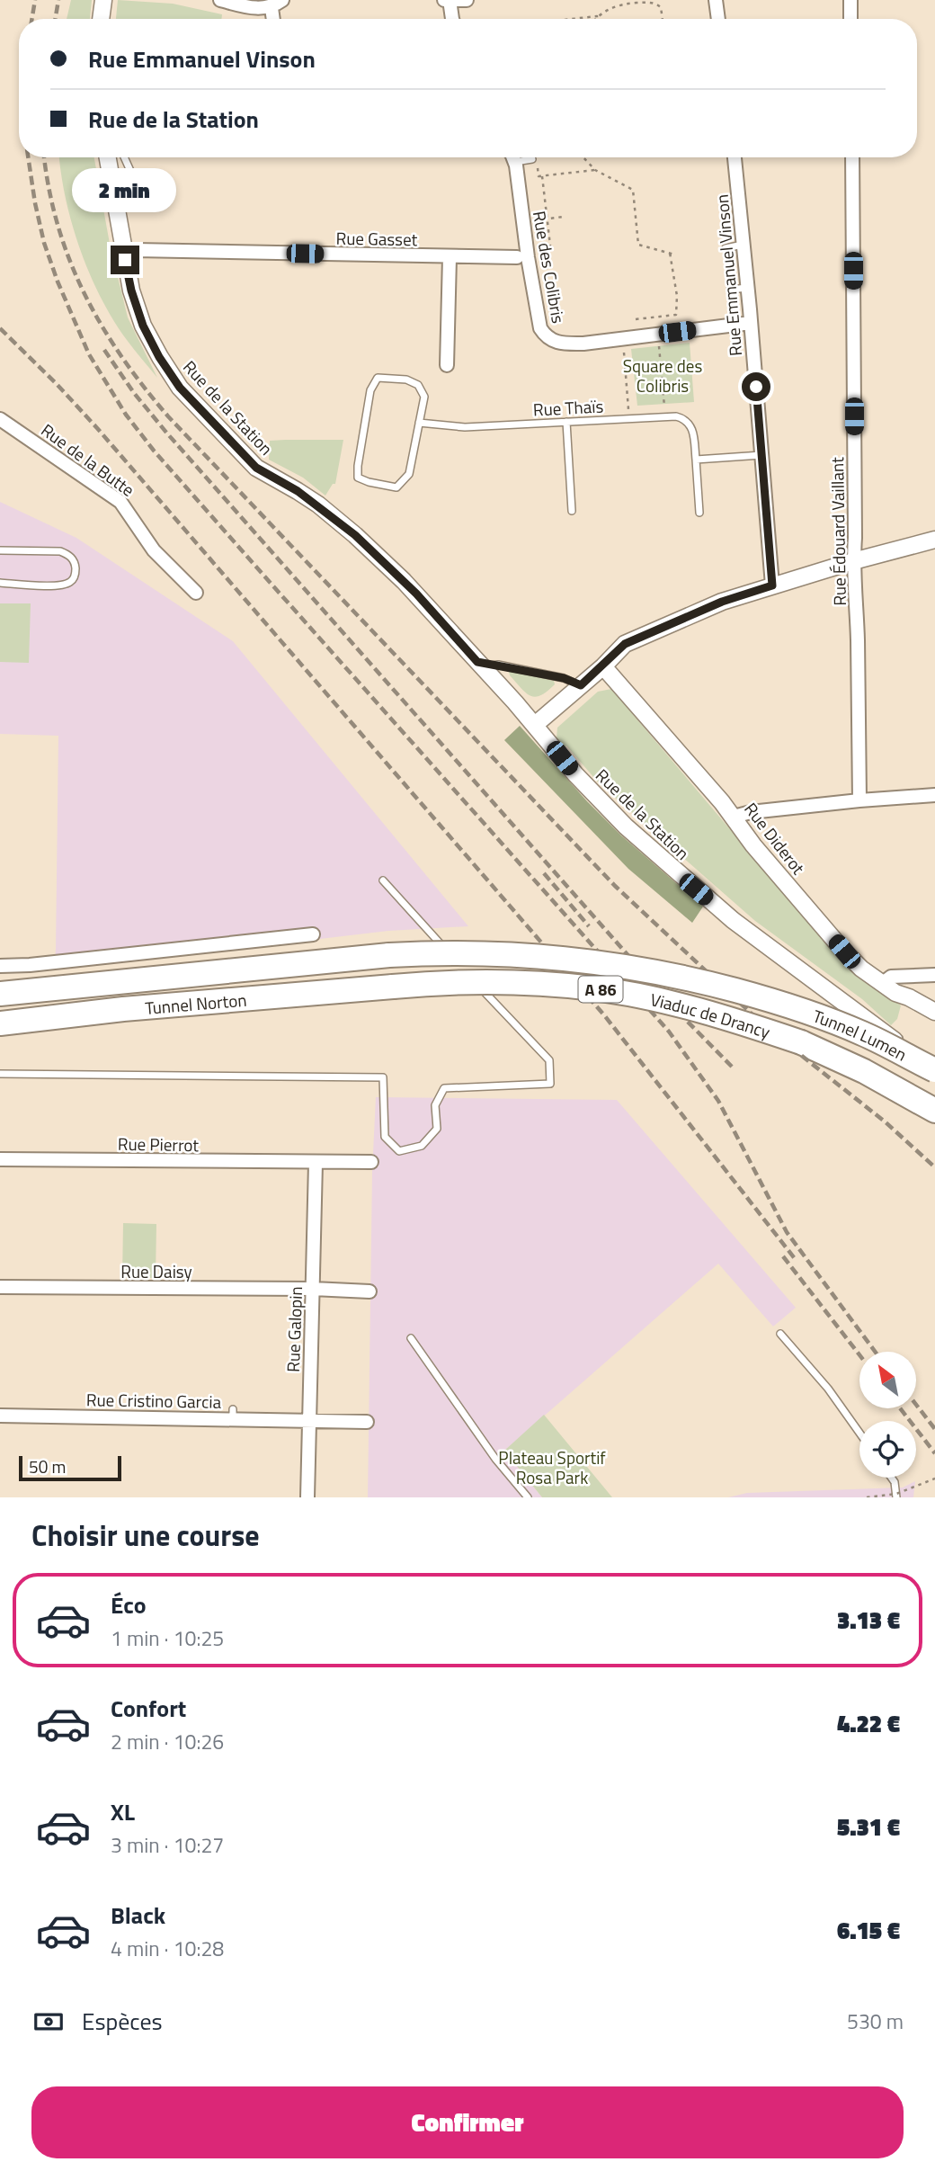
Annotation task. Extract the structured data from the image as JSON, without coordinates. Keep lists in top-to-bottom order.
{
  "streets": {
    "highway": [
      "A 86",
      "Tunnel Norton",
      "Viaduc de Drancy",
      "Tunnel Lumen"
    ],
    "street": [
      "Rue Gasset",
      "Rue des Colibris",
      "Rue Emmanuel Vinson",
      "Rue de la Station",
      "Rue de la Butte",
      "Rue Édouard Vaillant",
      "Rue Diderot",
      "Rue Pierrot",
      "Rue Daisy",
      "Rue Galopin",
      "Rue Cristino Garcia"
    ],
    "lane": ["Rue Thaïs"]
  },
  "crossings": [
    ["Rue Gasset", "Rue de la Station"],
    ["Rue des Colibris", "Rue Emmanuel Vinson"],
    ["Tunnel Norton", "Viaduc de Drancy"],
    ["Viaduc de Drancy", "Tunnel Lumen"],
    ["Rue Pierrot", "Rue Galopin"],
    ["Rue Daisy", "Rue Galopin"],
    ["Rue Galopin", "Rue Cristino Garcia"]
  ],
  "parks": ["Square des Colibris", "Plateau Sportif Rosa Park"],
  "scale_bar": "50 m",
  "north": "top left",
  "page": {
    "banner": ["Rue Emmanuel Vinson", "Rue de la Station"],
    "bubble": "2 min",
    "scale": "50 m",
    "heading": "Choisir une course",
    "list": [
      {
        "name": "Éco",
        "note": "1 min · 10:25",
        "value": "3.13 €"
      },
      {
        "name": "Confort",
        "note": "2 min · 10:26",
        "value": "4.22 €"
      },
      {
        "name": "XL",
        "note": "3 min · 10:27",
        "value": "5.31 €"
      },
      {
        "name": "Black",
        "note": "4 min · 10:28",
        "value": "6.15 €"
      }
    ],
    "pay": ["Espèces", "530 m"],
    "buttons": "Confirmer"
  }
}
